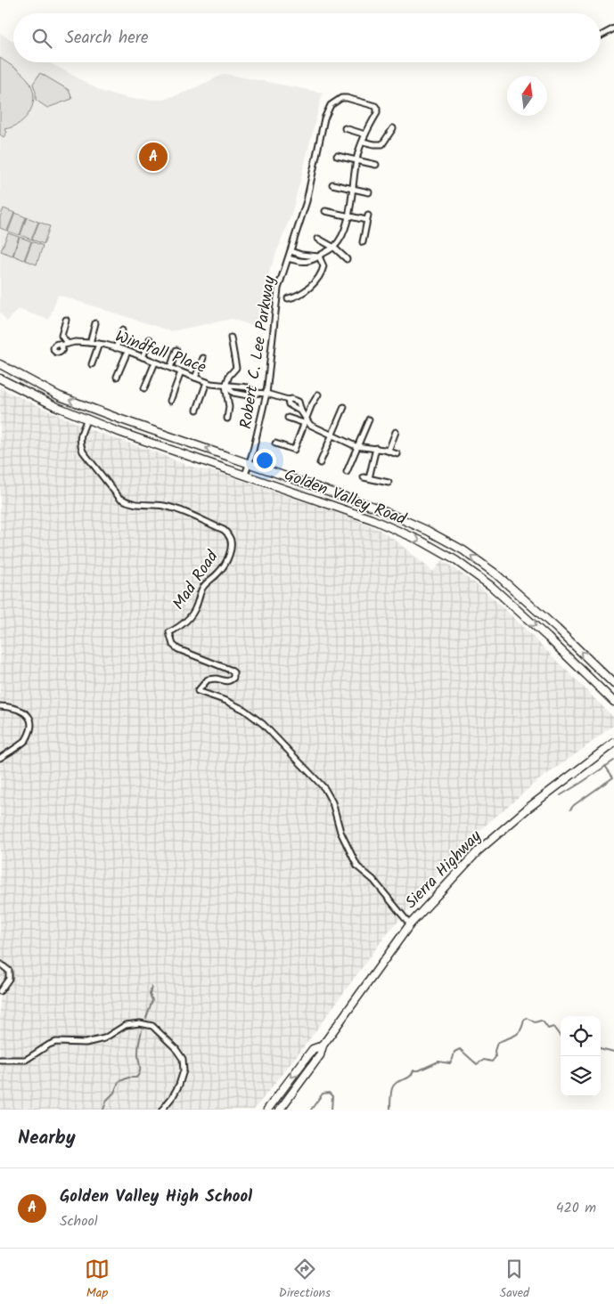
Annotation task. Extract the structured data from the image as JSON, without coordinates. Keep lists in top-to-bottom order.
{
  "streets": {
    "main road": ["Golden Valley Road", "Sierra Highway"],
    "street": ["Windfall Place", "Robert C. Lee Parkway", "Mad Road"]
  },
  "crossings": [
    ["Windfall Place", "Robert C. Lee Parkway"],
    ["Robert C. Lee Parkway", "Golden Valley Road"],
    ["Golden Valley Road", "Mad Road"],
    ["Mad Road", "Sierra Highway"]
  ],
  "north": "top",
  "page": {
    "search": "Search here",
    "pins": "A",
    "heading": "Nearby",
    "list": [
      {
        "mark": "A",
        "name": "Golden Valley High School",
        "note": "School",
        "value": "420 m"
      }
    ],
    "nav": ["Map", "Directions", "Saved"]
  }
}
